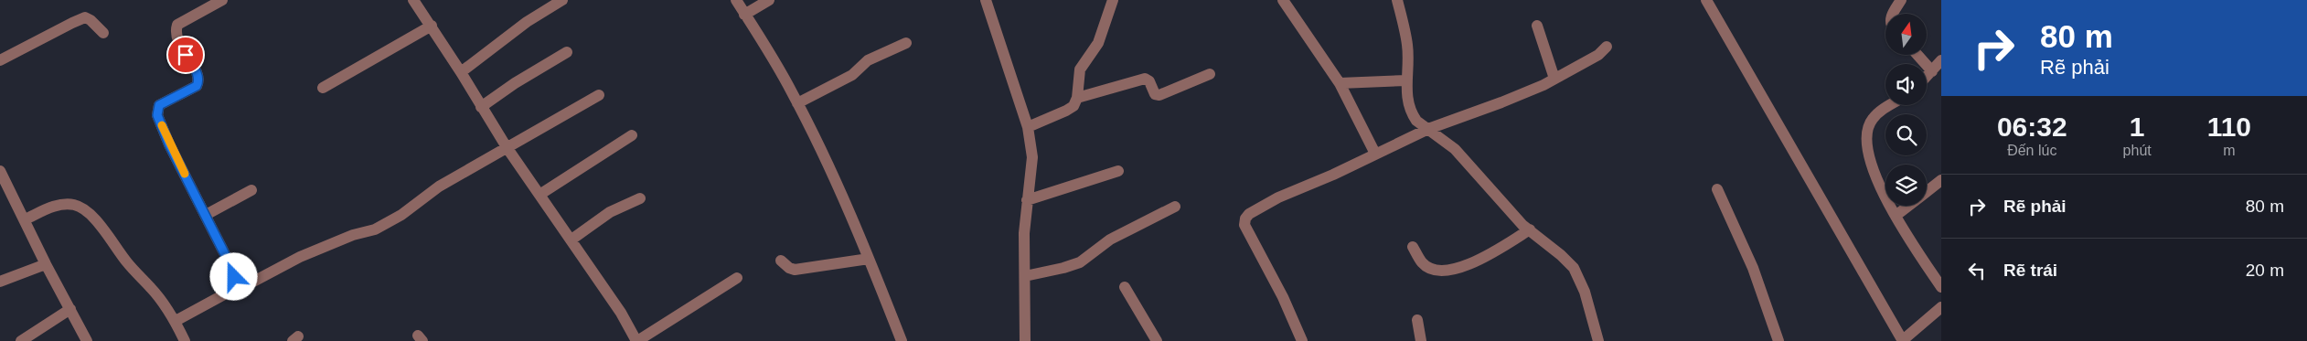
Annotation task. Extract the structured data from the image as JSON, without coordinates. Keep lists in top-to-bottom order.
{
  "north": "top",
  "page": {
    "turn": ["80 m", "Rẽ phải"],
    "eta": [
      "06:32",
      "Đến lúc",
      "1",
      "phút",
      "110",
      "m"
    ],
    "list": [
      {
        "name": "Rẽ phải",
        "value": "80 m"
      },
      {
        "name": "Rẽ trái",
        "value": "20 m"
      }
    ]
  }
}
